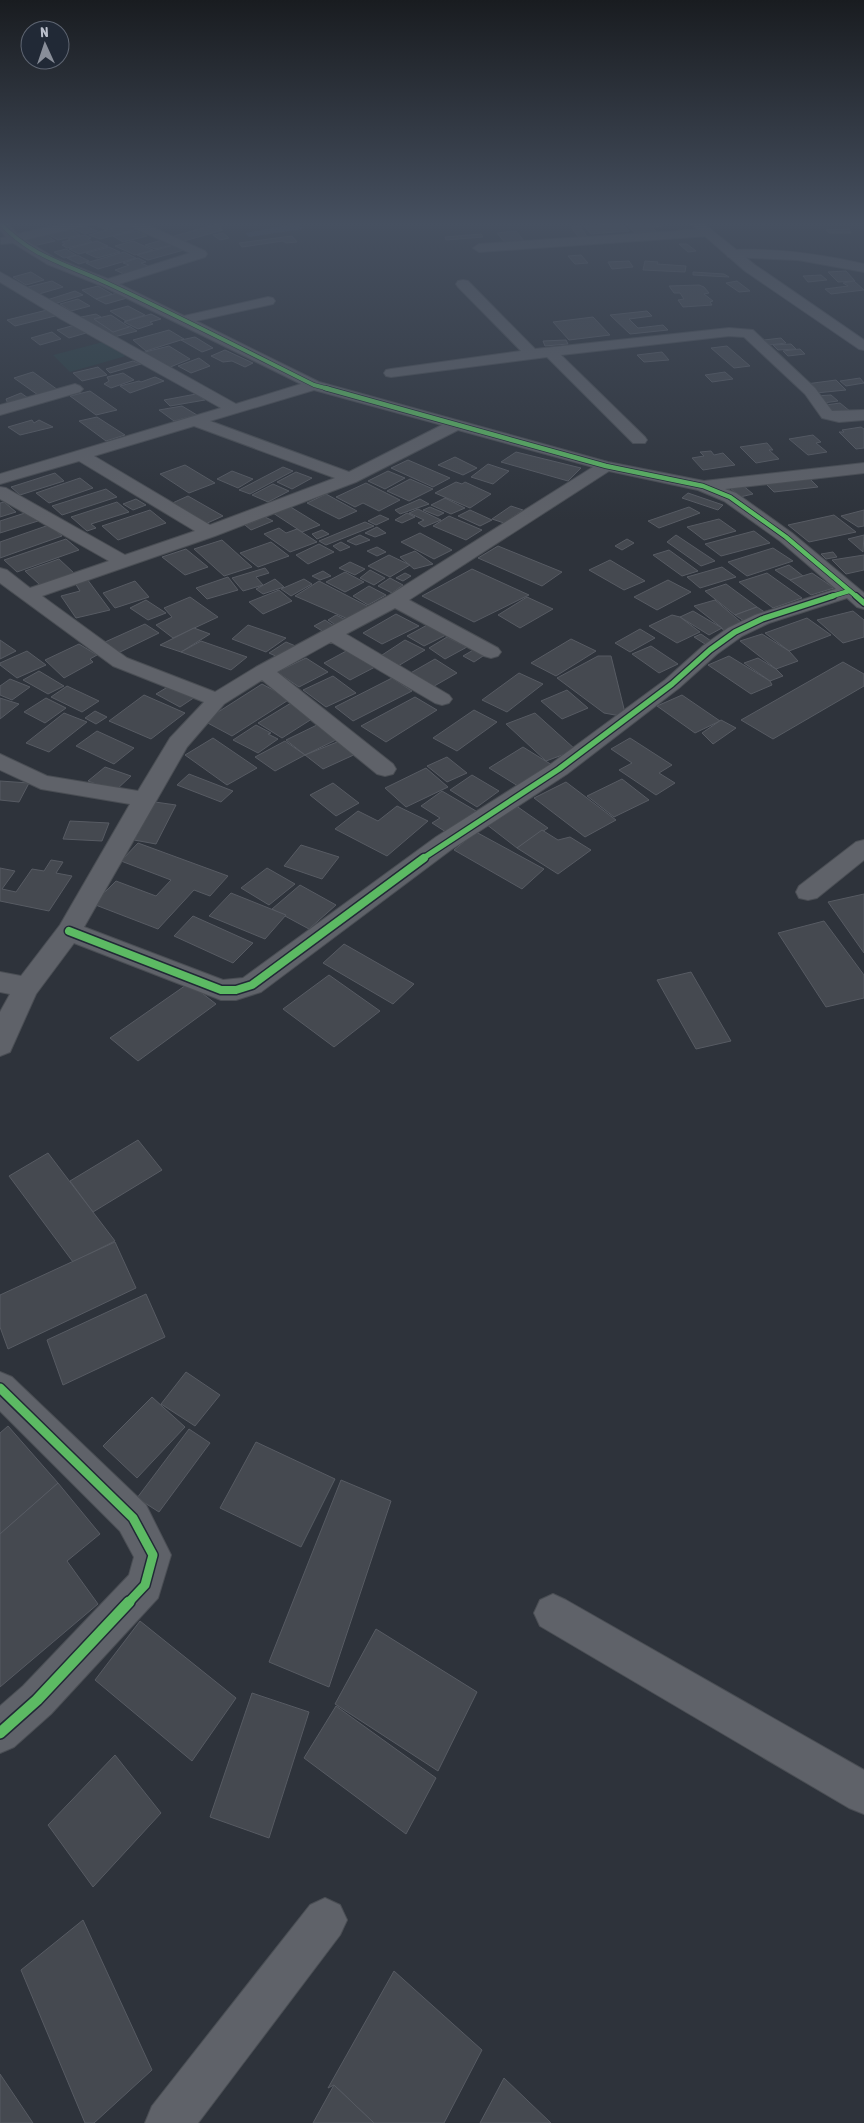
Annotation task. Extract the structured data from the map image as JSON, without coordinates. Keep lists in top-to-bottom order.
{
  "north": "top"
}
